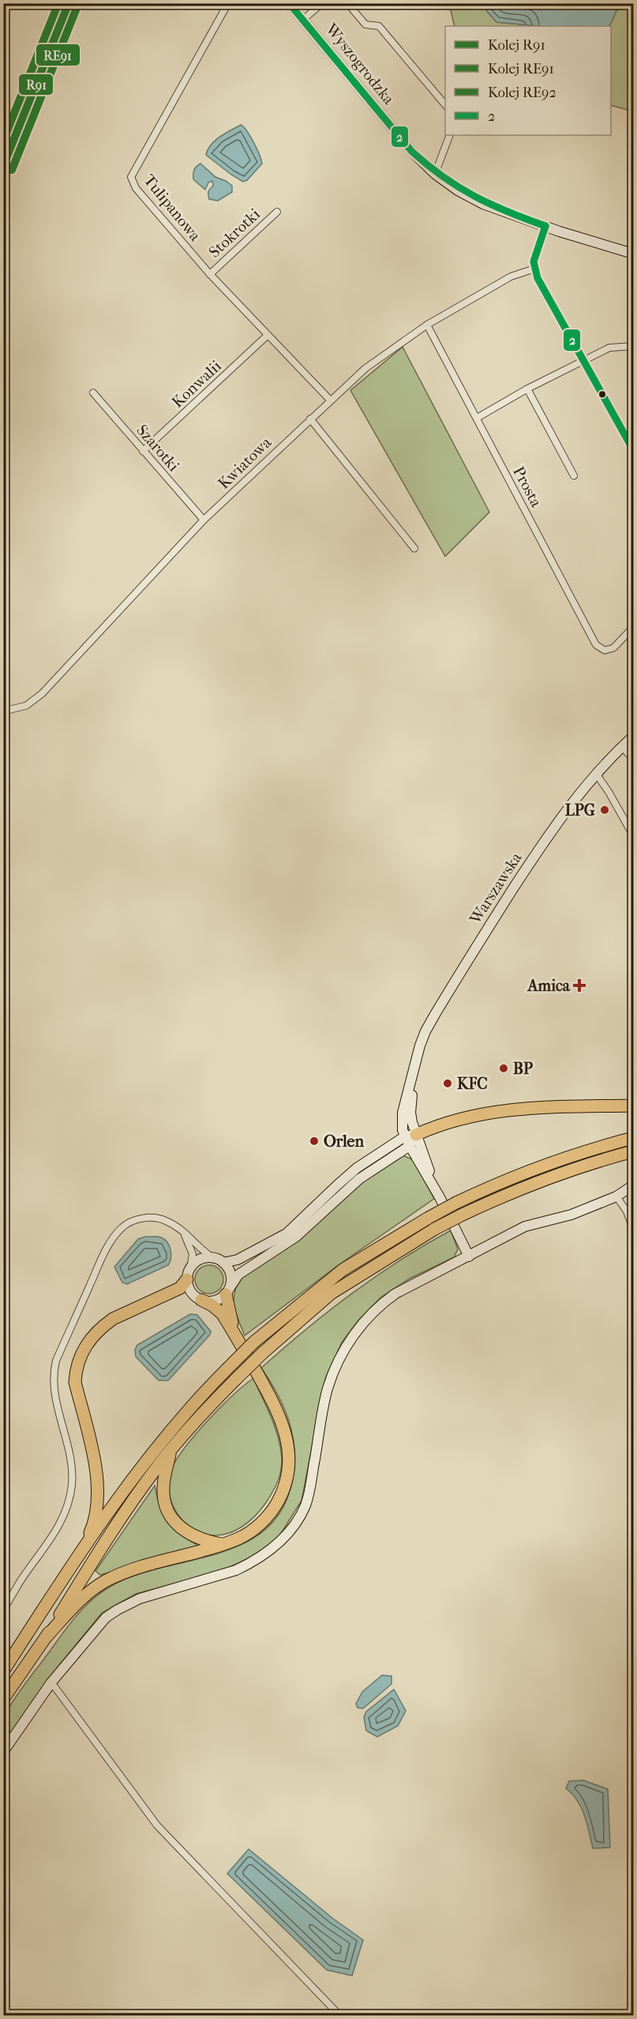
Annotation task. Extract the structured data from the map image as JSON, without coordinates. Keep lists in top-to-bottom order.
{
  "streets": {
    "street": [
      "Wyszogrodzka",
      "Tulipanowa",
      "Stokrotki",
      "Konwalii",
      "Szarotki",
      "Kwiatowa",
      "Prosta",
      "Warszawska"
    ]
  },
  "crossings": [
    ["Tulipanowa", "Stokrotki"],
    ["Tulipanowa", "Konwalii"],
    ["Tulipanowa", "Kwiatowa"],
    ["Konwalii", "Szarotki"],
    ["Szarotki", "Kwiatowa"],
    ["Kwiatowa", "Prosta"]
  ],
  "places": {
    "other": [
      "LPG",
      "BP",
      "KFC",
      "Orlen"
    ],
    "health": ["Amica"]
  },
  "lines": [
    "rail line R91",
    "rail line RE92",
    "transit line 2",
    "rail line RE91"
  ],
  "legend": [
    "Kolej R91",
    "Kolej RE91",
    "Kolej RE92",
    "2"
  ]
}
